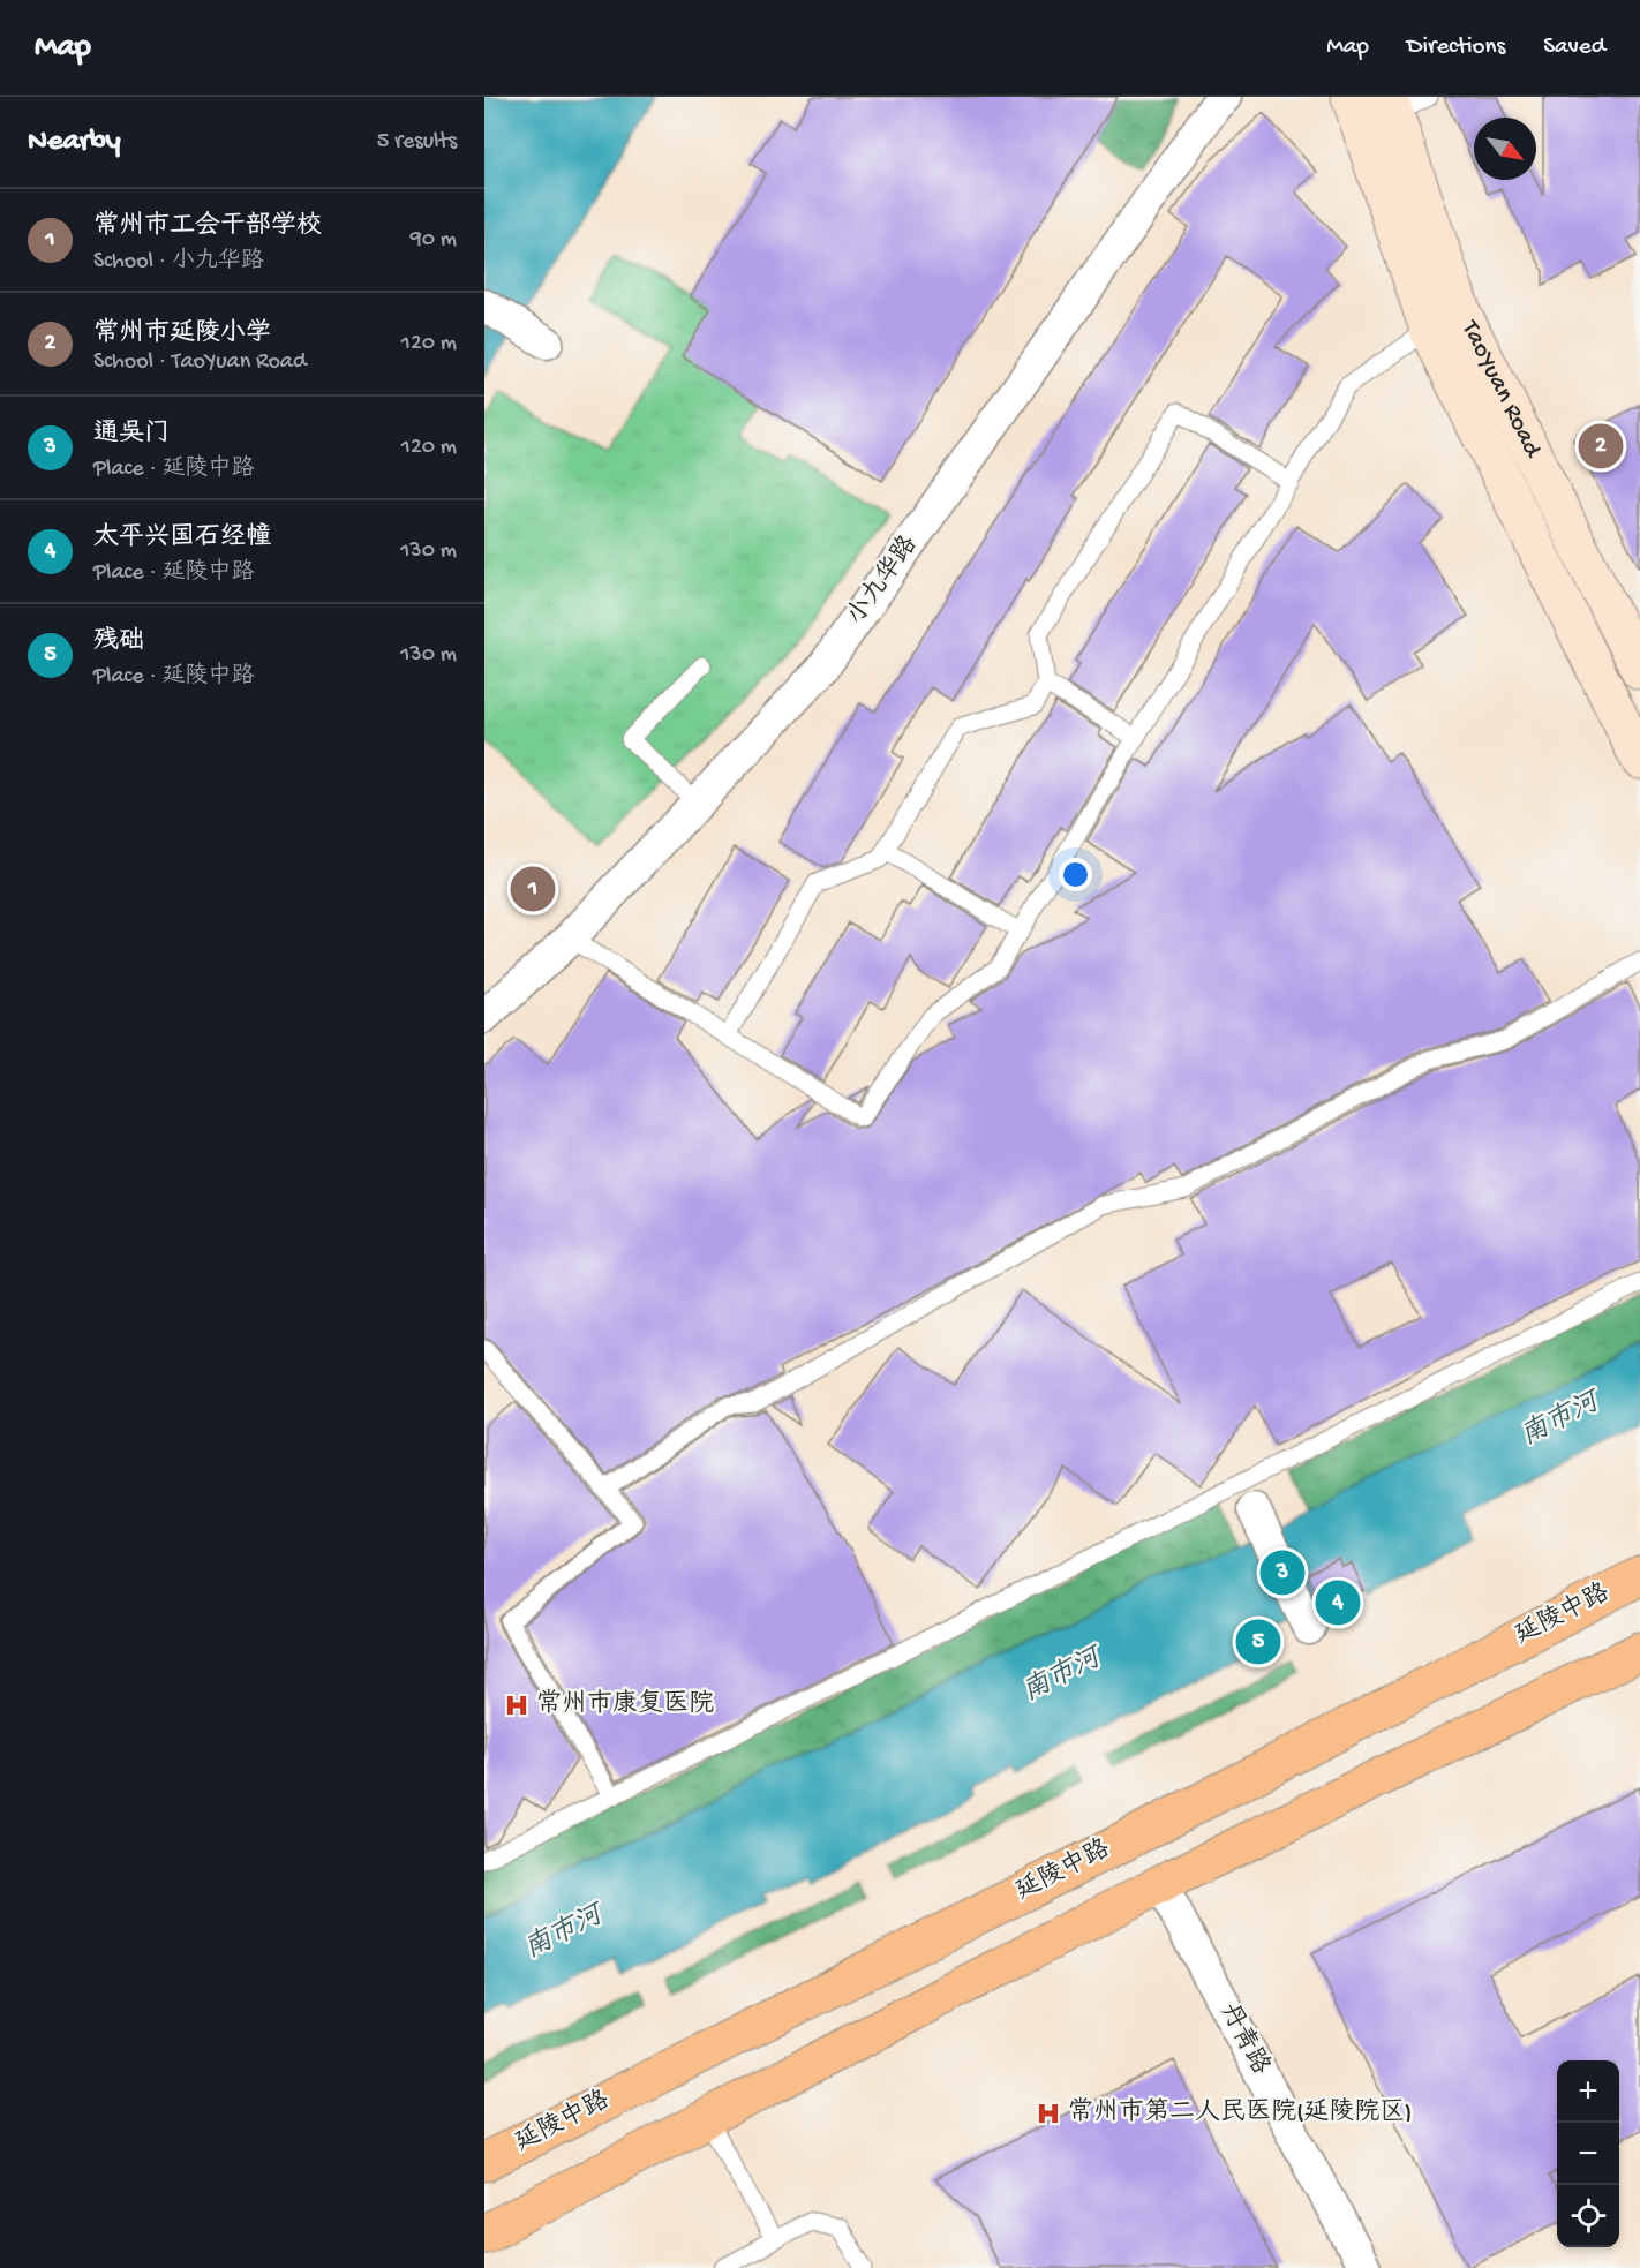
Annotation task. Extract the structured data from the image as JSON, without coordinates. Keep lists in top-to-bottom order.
{
  "streets": {
    "main road": ["TaoYuan Road", "延陵中路"],
    "street": ["小九华路", "丹青路"]
  },
  "water": ["南市河"],
  "places": {
    "hospital": ["常州市康复医院", "常州市第二人民医院(延陵院区)"]
  },
  "north": "bottom right",
  "page": {
    "header": "Map",
    "nav": ["Map", "Directions", "Saved"],
    "heading": ["Nearby", "5 results"],
    "list": [
      {
        "mark": "1",
        "name": "常州市工会干部学校",
        "note": "School · 小九华路",
        "value": "90 m"
      },
      {
        "mark": "2",
        "name": "常州市延陵小学",
        "note": "School · TaoYuan Road",
        "value": "120 m"
      },
      {
        "mark": "3",
        "name": "通吴门",
        "note": "Place · 延陵中路",
        "value": "120 m"
      },
      {
        "mark": "4",
        "name": "太平兴国石经幢",
        "note": "Place · 延陵中路",
        "value": "130 m"
      },
      {
        "mark": "5",
        "name": "残础",
        "note": "Place · 延陵中路",
        "value": "130 m"
      }
    ],
    "pins": [
      "2",
      "1",
      "3",
      "4",
      "5"
    ],
    "map_buttons": ["+", "−"]
  }
}
